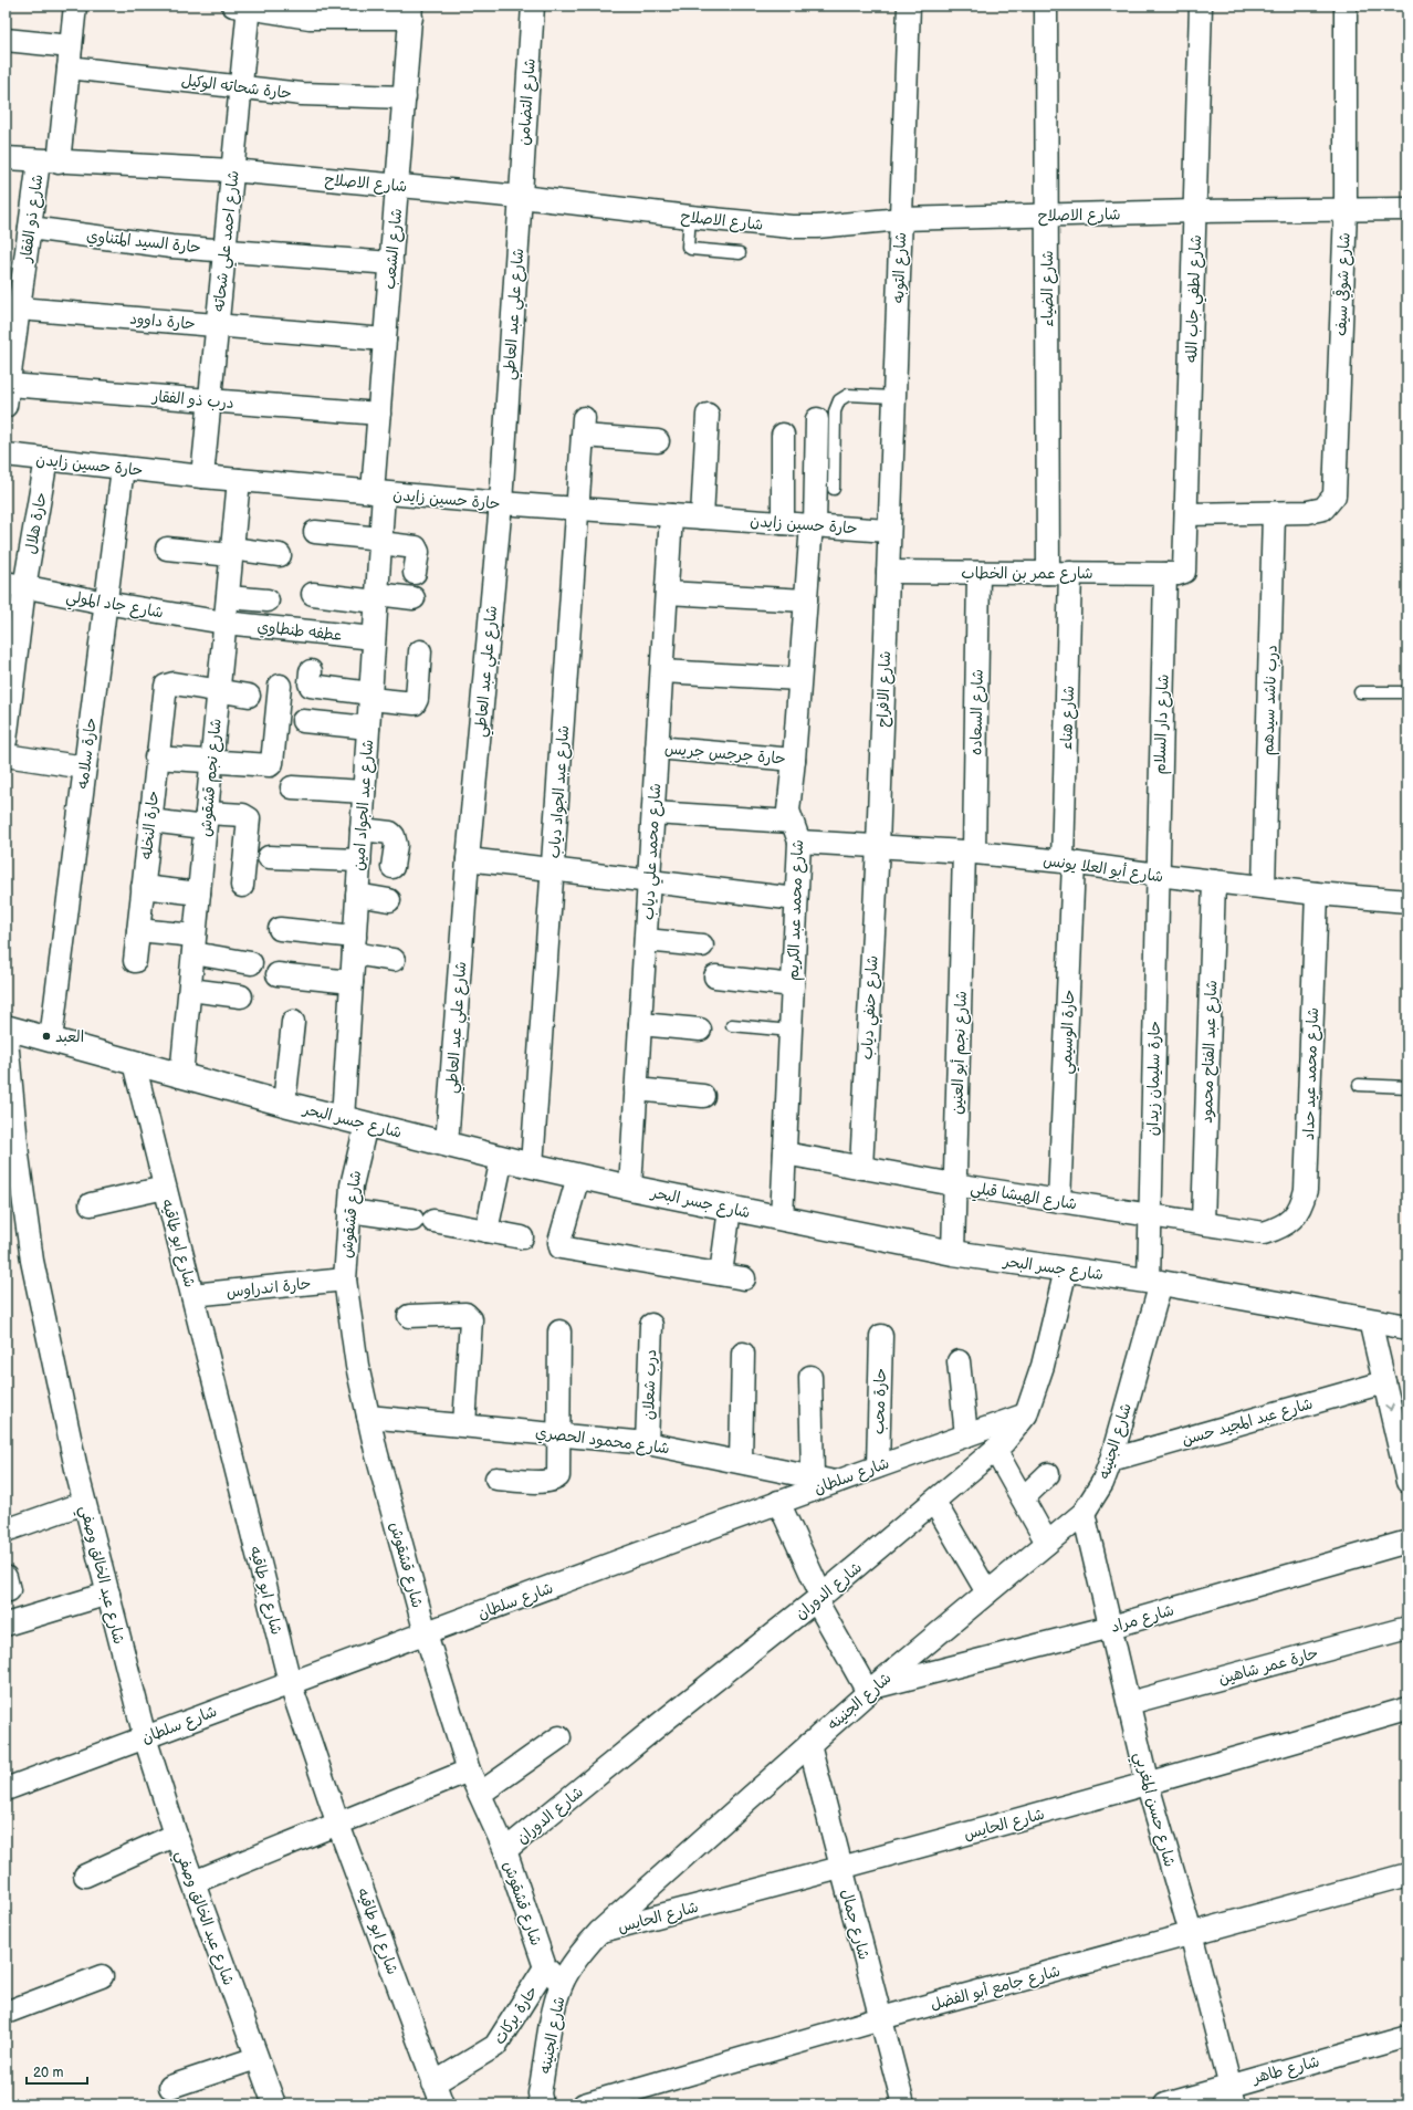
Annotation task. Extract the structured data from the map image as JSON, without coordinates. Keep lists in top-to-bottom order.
{
  "streets": {
    "main road": ["شارع جسر البحر"],
    "street": [
      "حارة شحاته الوكيل",
      "شارع التضامن",
      "شارع الاصلاح",
      "شارع ذو الفقار",
      "حارة السيد المتناوي",
      "شارع احمد علي شحاته",
      "شارع الشعب",
      "شارع التوبه",
      "شارع شوقي سيف",
      "شارع الضياء",
      "شارع لطفي جاب الله",
      "شارع علي عبد العاطي",
      "حارة داوود",
      "درب ذو الفقار",
      "حارة حسين زايدن",
      "حارة هلال",
      "شارع عمر بن الخطاب",
      "شارع جاد المولي",
      "عطفه طنطاوي",
      "شارع الافراح",
      "درب ناشد سيدهم",
      "شارع السعاده",
      "شارع هناء",
      "شارع دار السلام",
      "حارة سلامه",
      "حارة جرجس جريس",
      "شارع نجم قشقوش",
      "شارع عبد الجواد دياب",
      "شارع عبد الجواد امين",
      "حارة النخله",
      "شارع محمد علي دياب",
      "شارع أبو العلا يونس",
      "شارع محمد عبد الكريم",
      "شارع حنفي دياب",
      "حارة الوسيمي",
      "شارع عبد الفتاح محمود",
      "شارع نجم أبو العنين",
      "شارع محمد عيد حداد",
      "حارة سليمان زيدان",
      "شارع الهيشا قبلي",
      "شارع قشقوش",
      "شارع ابو طاقيه",
      "حارة اندراوس",
      "درب شعلان",
      "حارة محب",
      "شارع عبد المجيد حسن",
      "شارع محمود الحصري",
      "شارع الجنينه",
      "شارع سلطان",
      "شارع عبد الخالق وصفي",
      "شارع الدوران",
      "شارع مراد",
      "حارة عمر شاهين",
      "شارع حسن المغربي",
      "شارع الحايس",
      "شارع جمال",
      "شارع جامع أبو الفضل",
      "حارة بركات",
      "شارع طاهر"
    ]
  },
  "crossings": [
    ["حارة شحاته الوكيل", "شارع ذو الفقار"],
    ["حارة شحاته الوكيل", "شارع احمد علي شحاته"],
    ["حارة شحاته الوكيل", "شارع الشعب"],
    ["شارع التضامن", "شارع الاصلاح"],
    ["شارع التضامن", "شارع علي عبد العاطي"],
    ["شارع الاصلاح", "شارع ذو الفقار"],
    ["شارع الاصلاح", "شارع احمد علي شحاته"],
    ["شارع الاصلاح", "شارع الشعب"],
    ["شارع الاصلاح", "شارع التوبه"],
    ["شارع الاصلاح", "شارع شوقي سيف"],
    ["شارع الاصلاح", "شارع الضياء"],
    ["شارع الاصلاح", "شارع لطفي جاب الله"],
    ["شارع الاصلاح", "شارع علي عبد العاطي"],
    ["شارع ذو الفقار", "حارة السيد المتناوي"],
    ["شارع ذو الفقار", "حارة داوود"],
    ["شارع ذو الفقار", "درب ذو الفقار"],
    ["حارة السيد المتناوي", "شارع احمد علي شحاته"],
    ["حارة السيد المتناوي", "شارع الشعب"],
    ["شارع احمد علي شحاته", "حارة داوود"],
    ["شارع احمد علي شحاته", "درب ذو الفقار"],
    ["شارع احمد علي شحاته", "حارة حسين زايدن"],
    ["شارع الشعب", "حارة داوود"],
    ["شارع الشعب", "درب ذو الفقار"],
    ["شارع الشعب", "حارة حسين زايدن"],
    ["شارع الشعب", "شارع عبد الجواد امين"],
    ["شارع التوبه", "حارة حسين زايدن"],
    ["شارع التوبه", "شارع الافراح"],
    ["شارع شوقي سيف", "شارع لطفي جاب الله"],
    ["شارع شوقي سيف", "درب ناشد سيدهم"],
    ["شارع الضياء", "شارع عمر بن الخطاب"],
    ["شارع لطفي جاب الله", "شارع عمر بن الخطاب"],
    ["شارع لطفي جاب الله", "شارع دار السلام"],
    ["شارع علي عبد العاطي", "حارة حسين زايدن"],
    ["شارع علي عبد العاطي", "شارع جسر البحر"],
    ["حارة حسين زايدن", "حارة هلال"],
    ["حارة حسين زايدن", "شارع الافراح"],
    ["حارة حسين زايدن", "حارة سلامه"],
    ["حارة حسين زايدن", "شارع نجم قشقوش"],
    ["حارة حسين زايدن", "شارع عبد الجواد دياب"],
    ["حارة حسين زايدن", "شارع عبد الجواد امين"],
    ["حارة حسين زايدن", "شارع محمد علي دياب"],
    ["حارة حسين زايدن", "شارع محمد عبد الكريم"],
    ["حارة هلال", "شارع جاد المولي"],
    ["شارع عمر بن الخطاب", "شارع الافراح"],
    ["شارع عمر بن الخطاب", "شارع السعاده"],
    ["شارع عمر بن الخطاب", "شارع هناء"],
    ["شارع عمر بن الخطاب", "شارع دار السلام"],
    ["شارع جاد المولي", "عطفه طنطاوي"],
    ["شارع جاد المولي", "حارة سلامه"],
    ["شارع جاد المولي", "شارع نجم قشقوش"],
    ["عطفه طنطاوي", "شارع نجم قشقوش"],
    ["عطفه طنطاوي", "شارع عبد الجواد امين"],
    ["شارع الافراح", "شارع أبو العلا يونس"],
    ["شارع الافراح", "شارع حنفي دياب"],
    ["درب ناشد سيدهم", "شارع أبو العلا يونس"],
    ["شارع السعاده", "شارع أبو العلا يونس"],
    ["شارع السعاده", "شارع نجم أبو العنين"],
    ["شارع هناء", "شارع أبو العلا يونس"],
    ["شارع هناء", "حارة الوسيمي"],
    ["شارع دار السلام", "شارع أبو العلا يونس"],
    ["شارع دار السلام", "حارة سليمان زيدان"],
    ["حارة سلامه", "شارع جسر البحر"],
    ["حارة جرجس جريس", "شارع محمد علي دياب"],
    ["حارة جرجس جريس", "شارع محمد عبد الكريم"],
    ["شارع نجم قشقوش", "حارة النخله"],
    ["شارع نجم قشقوش", "شارع جسر البحر"],
    ["شارع عبد الجواد دياب", "شارع جسر البحر"],
    ["شارع عبد الجواد امين", "شارع جسر البحر"],
    ["شارع محمد علي دياب", "شارع جسر البحر"],
    ["شارع أبو العلا يونس", "شارع محمد عبد الكريم"],
    ["شارع أبو العلا يونس", "شارع حنفي دياب"],
    ["شارع أبو العلا يونس", "حارة الوسيمي"],
    ["شارع أبو العلا يونس", "شارع عبد الفتاح محمود"],
    ["شارع أبو العلا يونس", "شارع نجم أبو العنين"],
    ["شارع أبو العلا يونس", "شارع محمد عيد حداد"],
    ["شارع أبو العلا يونس", "حارة سليمان زيدان"],
    ["شارع محمد عبد الكريم", "شارع جسر البحر"],
    ["شارع محمد عبد الكريم", "شارع الهيشا قبلي"],
    ["شارع حنفي دياب", "شارع الهيشا قبلي"],
    ["حارة الوسيمي", "شارع الهيشا قبلي"],
    ["شارع عبد الفتاح محمود", "شارع الهيشا قبلي"],
    ["شارع نجم أبو العنين", "شارع جسر البحر"],
    ["شارع نجم أبو العنين", "شارع الهيشا قبلي"],
    ["شارع محمد عيد حداد", "شارع الهيشا قبلي"],
    ["حارة سليمان زيدان", "شارع جسر البحر"],
    ["حارة سليمان زيدان", "شارع الهيشا قبلي"],
    ["حارة سليمان زيدان", "شارع الجنينه"],
    ["شارع جسر البحر", "شارع قشقوش"],
    ["شارع جسر البحر", "شارع ابو طاقيه"],
    ["شارع جسر البحر", "شارع الجنينه"],
    ["شارع جسر البحر", "شارع عبد الخالق وصفي"],
    ["شارع جسر البحر", "شارع الدوران"],
    ["شارع قشقوش", "حارة اندراوس"],
    ["شارع قشقوش", "شارع محمود الحصري"],
    ["شارع قشقوش", "شارع الجنينه"],
    ["شارع قشقوش", "شارع سلطان"],
    ["شارع قشقوش", "شارع الدوران"],
    ["شارع قشقوش", "حارة بركات"],
    ["شارع ابو طاقيه", "حارة اندراوس"],
    ["شارع ابو طاقيه", "شارع سلطان"],
    ["شارع ابو طاقيه", "حارة بركات"],
    ["درب شعلان", "شارع محمود الحصري"],
    ["حارة محب", "شارع سلطان"],
    ["شارع عبد المجيد حسن", "شارع الجنينه"],
    ["شارع محمود الحصري", "شارع سلطان"],
    ["شارع الجنينه", "شارع مراد"],
    ["شارع الجنينه", "شارع حسن المغربي"],
    ["شارع الجنينه", "شارع الحايس"],
    ["شارع الجنينه", "شارع جمال"],
    ["شارع سلطان", "شارع عبد الخالق وصفي"],
    ["شارع سلطان", "شارع الدوران"],
    ["شارع مراد", "شارع حسن المغربي"],
    ["حارة عمر شاهين", "شارع حسن المغربي"],
    ["شارع حسن المغربي", "شارع الحايس"],
    ["شارع حسن المغربي", "شارع جامع أبو الفضل"],
    ["شارع حسن المغربي", "شارع طاهر"],
    ["شارع الحايس", "شارع جمال"],
    ["شارع جمال", "شارع جامع أبو الفضل"]
  ],
  "places": ["العبد"],
  "scale_bar": "20 m"
}
